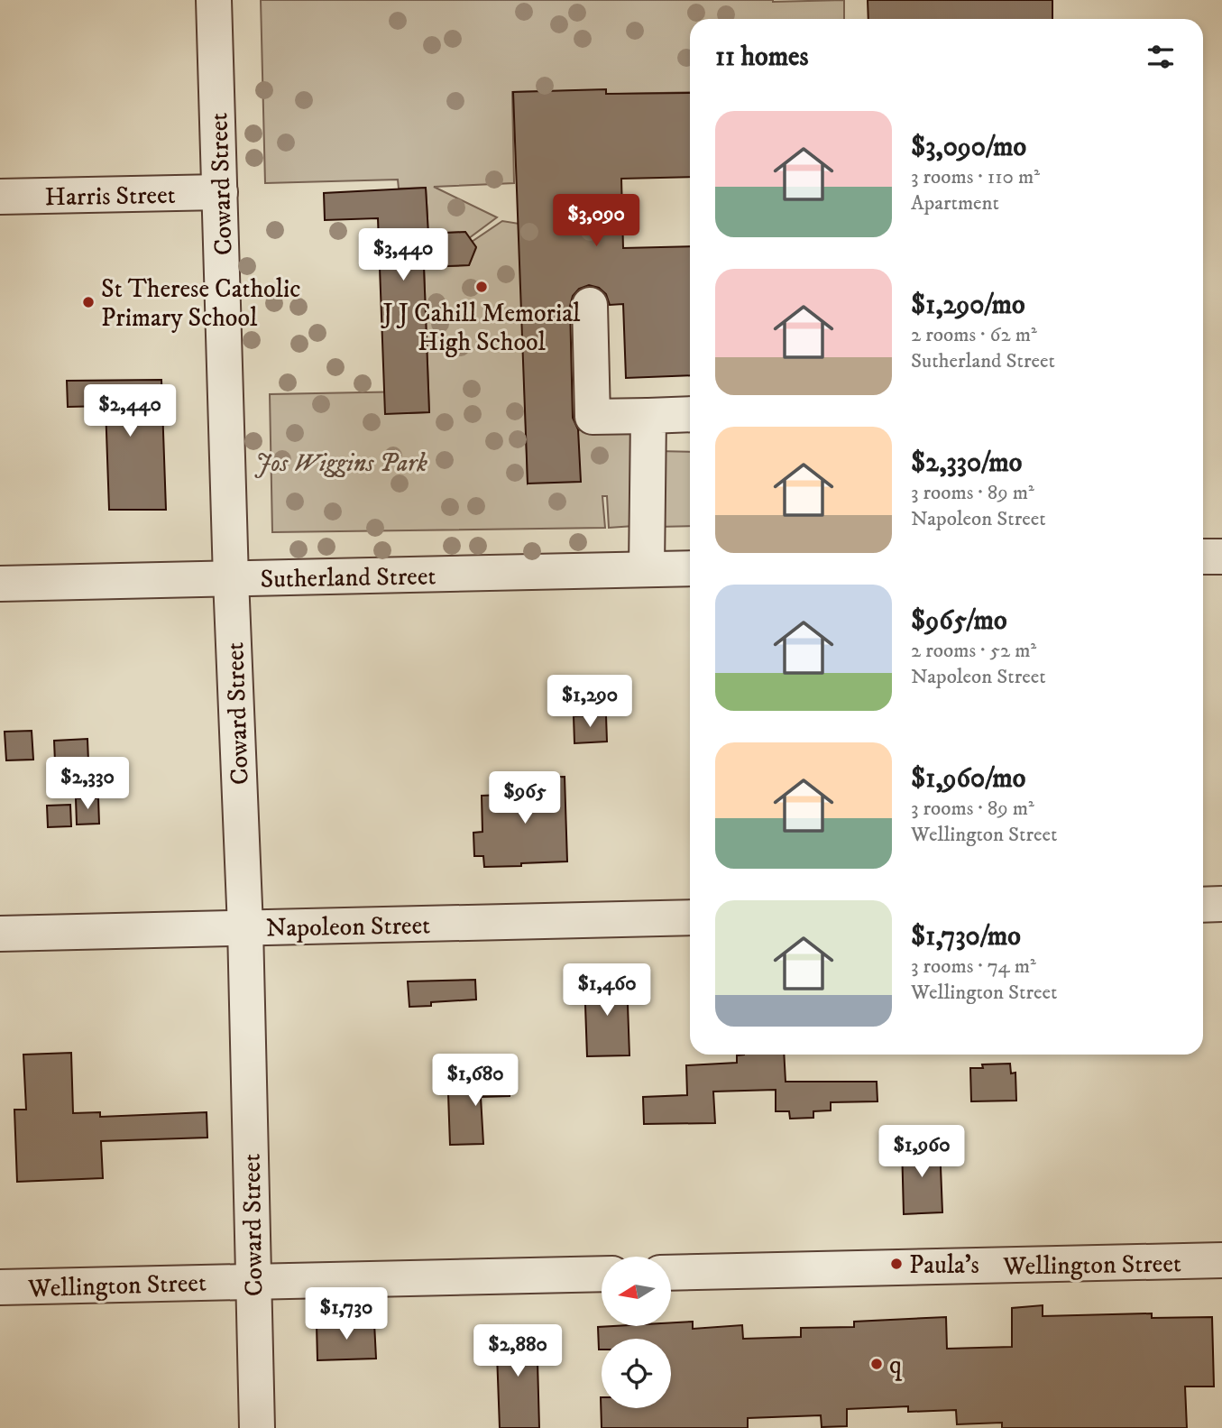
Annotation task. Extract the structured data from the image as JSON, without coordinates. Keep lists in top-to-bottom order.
{
  "streets": {
    "street": [
      "Coward Street",
      "Harris Street",
      "Sutherland Street",
      "Napoleon Street",
      "Wellington Street"
    ]
  },
  "crossings": [
    ["Coward Street", "Harris Street"],
    ["Coward Street", "Sutherland Street"],
    ["Coward Street", "Napoleon Street"],
    ["Coward Street", "Wellington Street"]
  ],
  "parks": ["Jos Wiggins Park"],
  "places": [
    "J J Cahill Memorial High School",
    "St Therese Catholic Primary School",
    "Paula's",
    "q"
  ],
  "north": "left",
  "page": {
    "heading": "11 homes",
    "list": [
      {
        "name": "$3,090/mo",
        "note": "3 rooms · 110 m² · Apartment"
      },
      {
        "name": "$1,290/mo",
        "note": "2 rooms · 62 m² · Sutherland Street"
      },
      {
        "name": "$2,330/mo",
        "note": "3 rooms · 89 m² · Napoleon Street"
      },
      {
        "name": "$965/mo",
        "note": "2 rooms · 52 m² · Napoleon Street"
      },
      {
        "name": "$1,960/mo",
        "note": "3 rooms · 89 m² · Wellington Street"
      },
      {
        "name": "$1,730/mo",
        "note": "3 rooms · 74 m² · Wellington Street"
      }
    ],
    "price": [
      "$3,090",
      "$3,440",
      "$2,440",
      "$1,290",
      "$2,330",
      "$965",
      "$1,460",
      "$1,680",
      "$1,960",
      "$1,730",
      "$2,880"
    ]
  }
}
